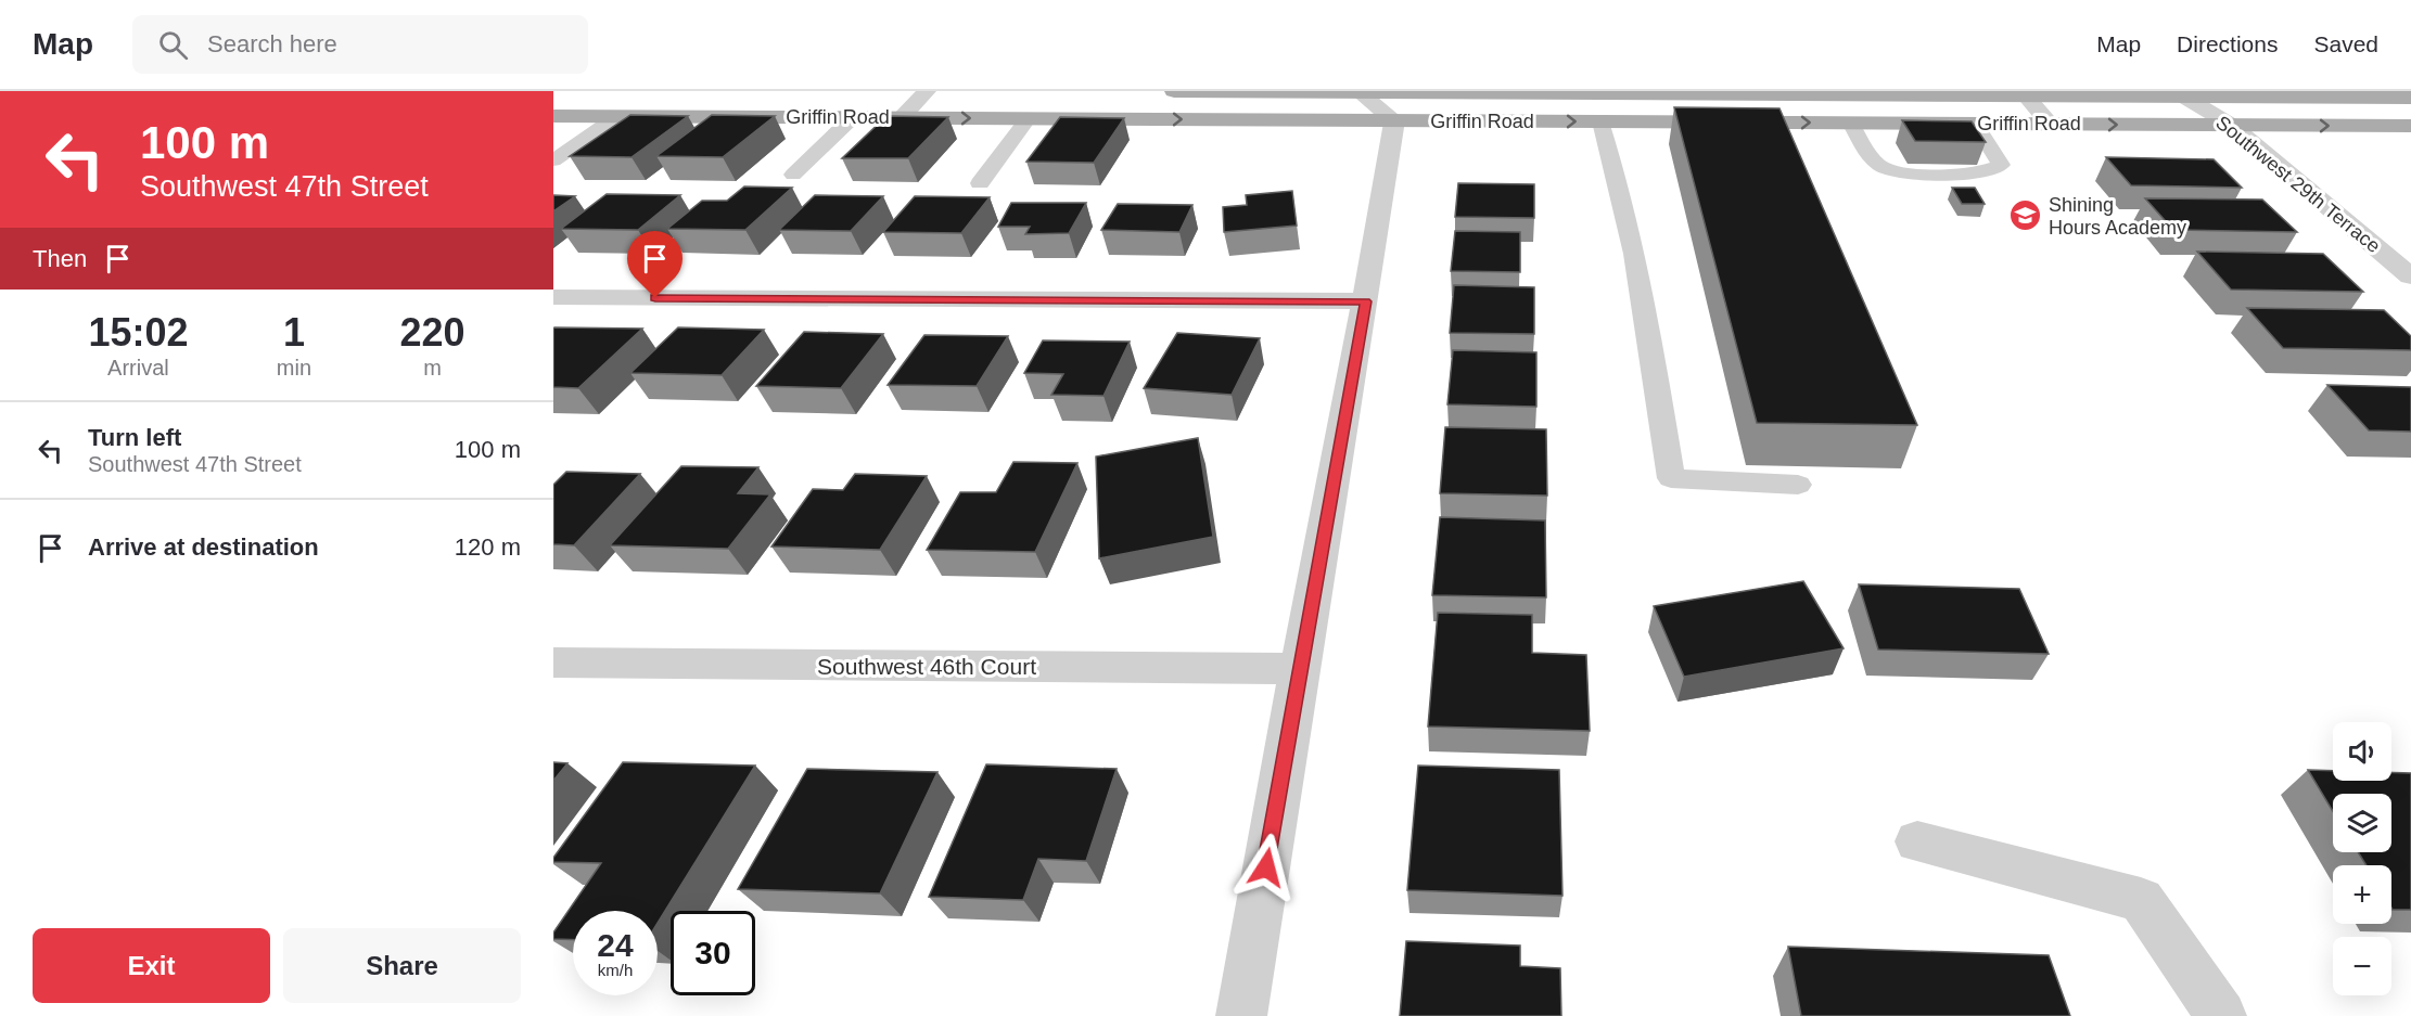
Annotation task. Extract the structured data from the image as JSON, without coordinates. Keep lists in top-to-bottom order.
{
  "streets": {
    "main road": ["Griffin Road"],
    "street": ["Southwest 29th Terrace", "Southwest 46th Court"]
  },
  "crossings": [
    ["Griffin Road", "Southwest 29th Terrace"]
  ],
  "places": {
    "school or university": ["Shining Hours Academy"]
  },
  "page": {
    "header": "Map",
    "search": "Search here",
    "nav": ["Map", "Directions", "Saved"],
    "turn": ["100 m", "Southwest 47th Street"],
    "then": "Then",
    "eta": [
      "15:02",
      "Arrival",
      "1",
      "min",
      "220",
      "m"
    ],
    "list": [
      {
        "name": "Turn left",
        "note": "Southwest 47th Street",
        "value": "100 m"
      },
      {
        "name": "Arrive at destination",
        "value": "120 m"
      }
    ],
    "map_buttons": ["+", "−"],
    "speed": "24 km/h",
    "limit": "30",
    "buttons": ["Exit", "Share"]
  }
}
